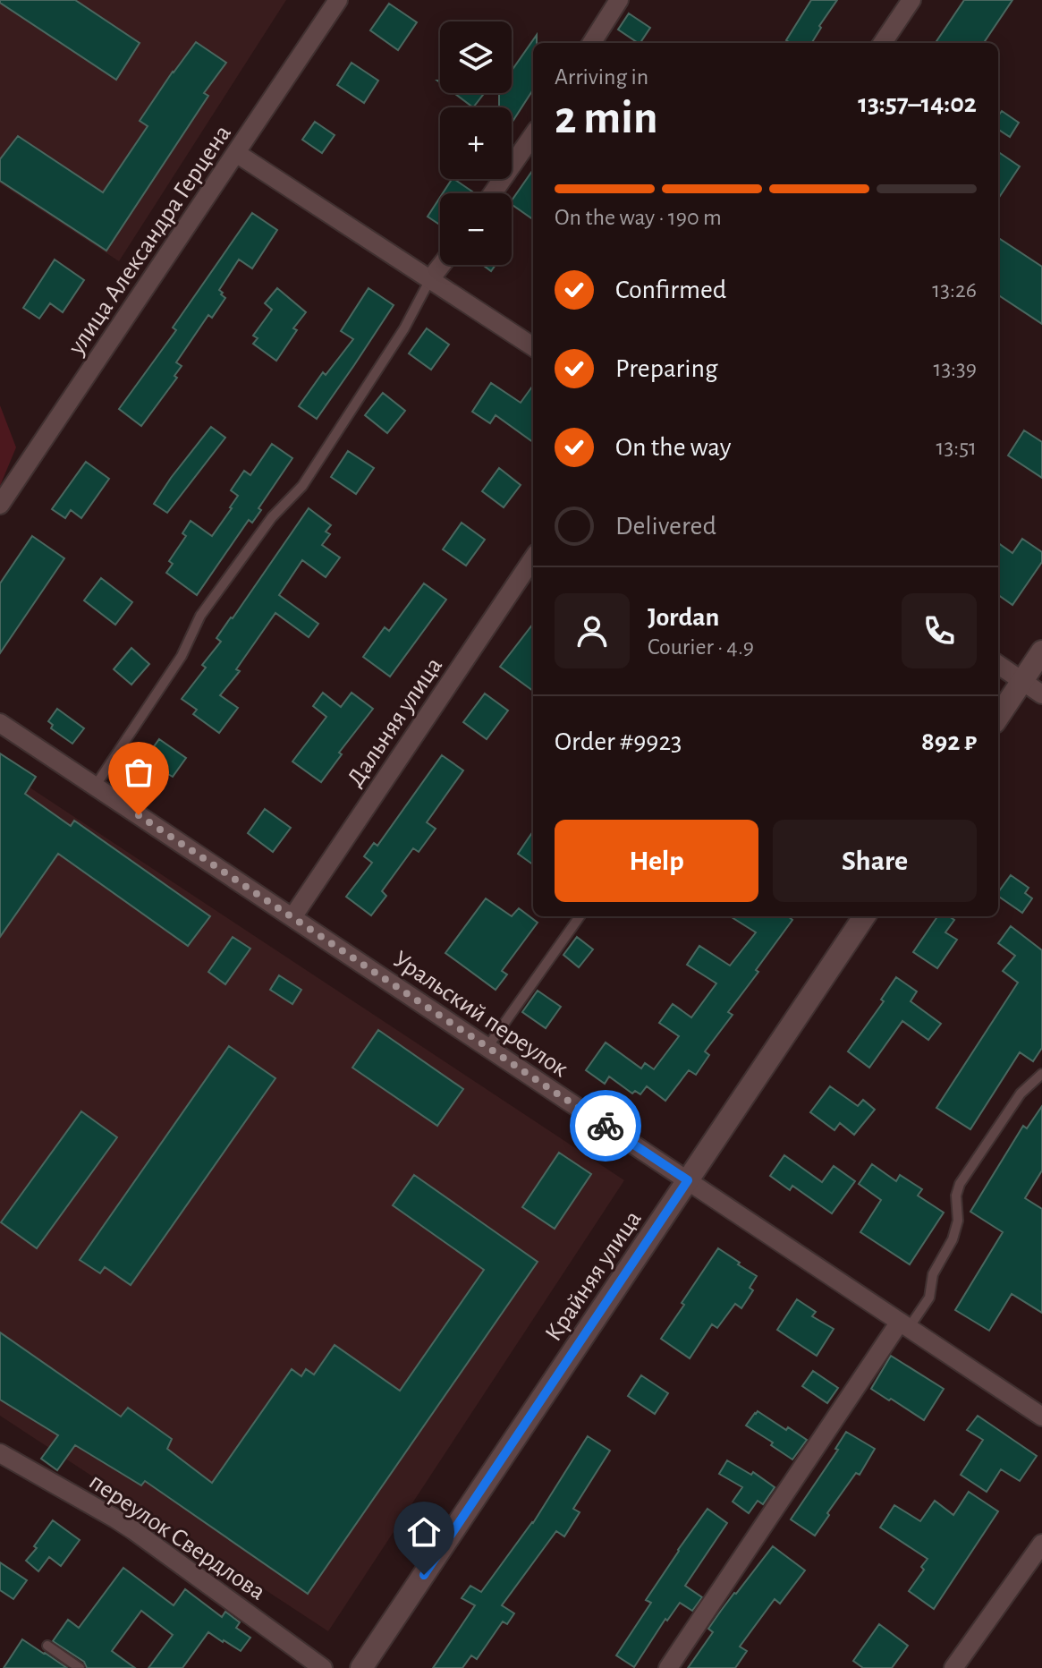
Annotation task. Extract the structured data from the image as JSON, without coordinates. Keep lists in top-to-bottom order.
{
  "streets": {
    "main road": ["Крайняя улица"],
    "street": [
      "улица Александра Герцена",
      "Дальняя улица",
      "Уральский переулок",
      "переулок Свердлова"
    ]
  },
  "crossings": [
    ["Дальняя улица", "Уральский переулок"],
    ["Уральский переулок", "Крайняя улица"]
  ],
  "page": {
    "map_buttons": ["+", "−"],
    "heading": ["2 min", "Arriving in", "13:57–14:02"],
    "panel": [
      "Jordan",
      "Courier · 4.9",
      "Order #9923",
      "892 ₽"
    ],
    "bar": "On the way · 190 m",
    "list": [
      ["Confirmed", "13:26"],
      ["Preparing", "13:39"],
      ["On the way", "13:51"],
      "Delivered"
    ],
    "buttons": ["Help", "Share"]
  }
}
